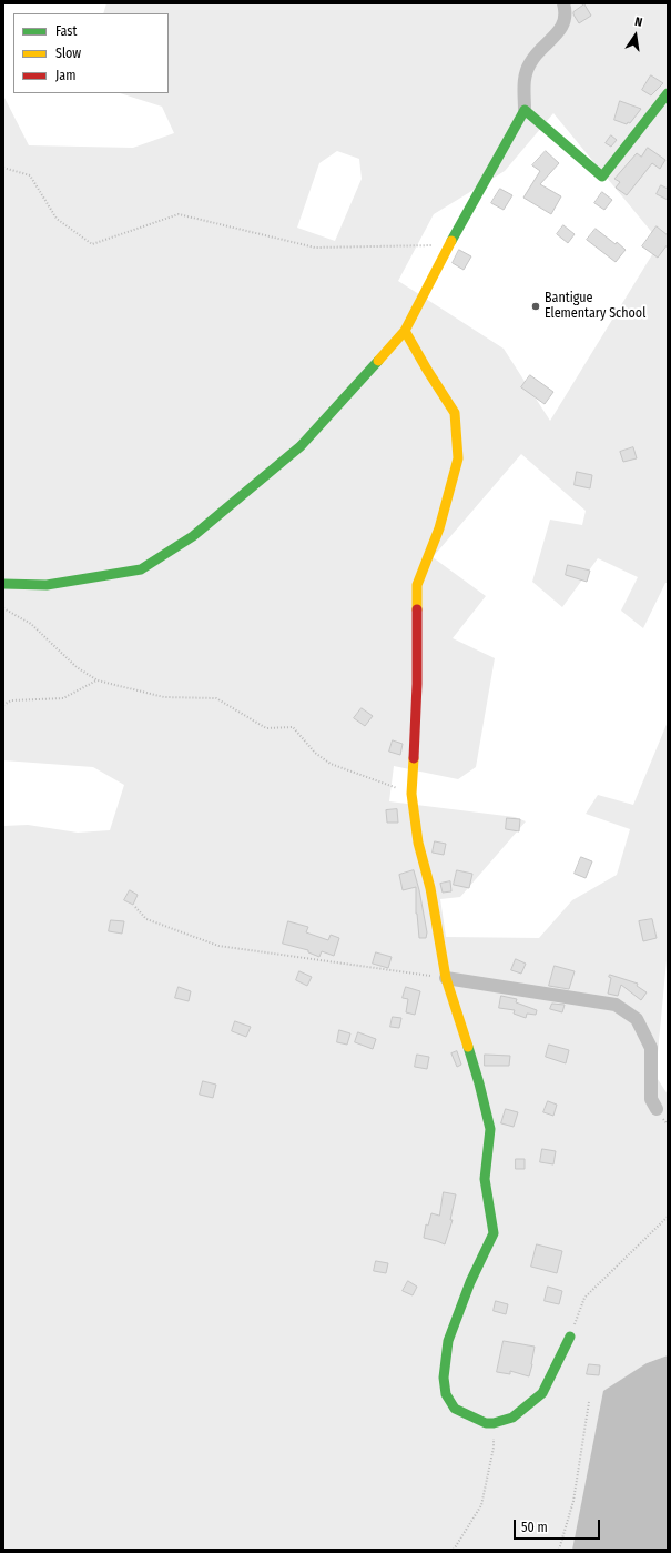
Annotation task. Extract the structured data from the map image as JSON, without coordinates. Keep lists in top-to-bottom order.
{
  "places": ["Bantigue Elementary School"],
  "legend": ["Fast", "Slow", "Jam"],
  "scale_bar": "50 m",
  "north": "top"
}
